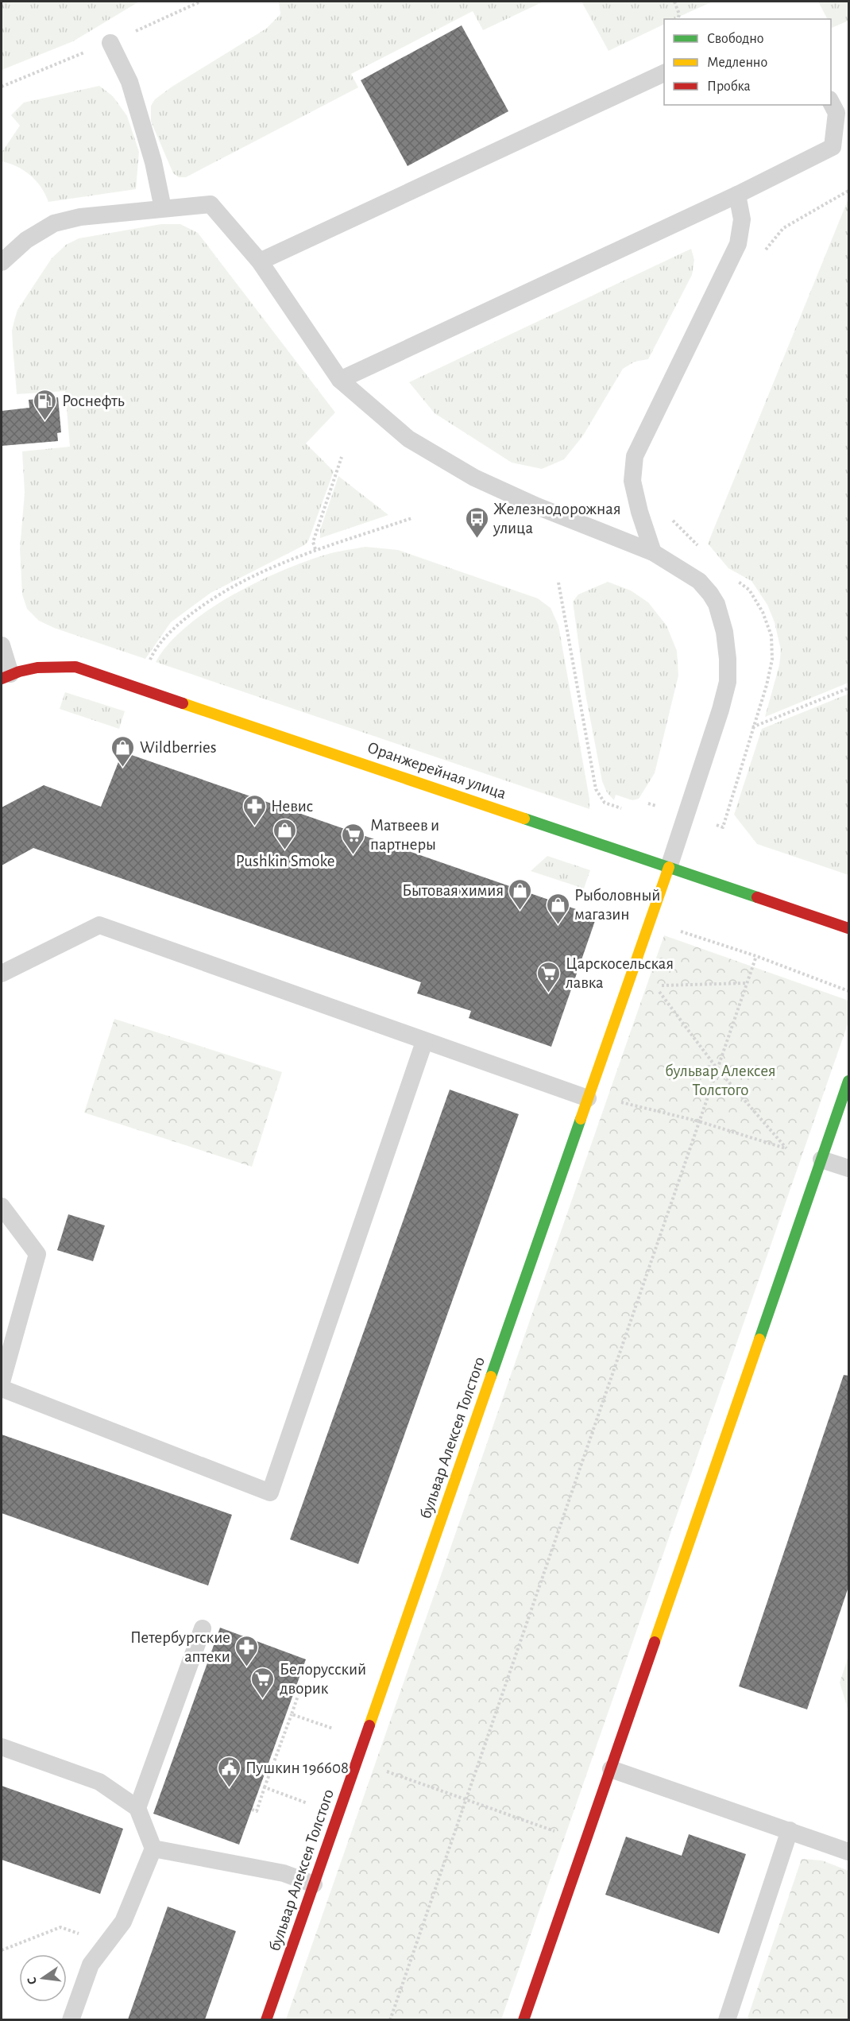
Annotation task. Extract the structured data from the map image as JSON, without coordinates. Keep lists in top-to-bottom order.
{
  "streets": {
    "street": ["Оранжерейная улица", "бульвар Алексея Толстого"]
  },
  "crossings": [
    ["Оранжерейная улица", "бульвар Алексея Толстого"]
  ],
  "parks": ["бульвар Алексея Толстого"],
  "places": {
    "fuel station": ["Роснефть"],
    "bus stop": ["Железнодорожная улица"],
    "shop": [
      "Wildberries",
      "Pushkin Smoke",
      "Бытовая химия",
      "Рыболовный магазин"
    ],
    "pharmacy": ["Невис", "Петербургские аптеки"],
    "supermarket": ["Матвеев и партнеры", "Царскосельская лавка", "Белорусский дворик"],
    "public building": ["Пушкин 196608"]
  },
  "legend": ["Свободно", "Медленно", "Пробка"],
  "north": "left"
}
